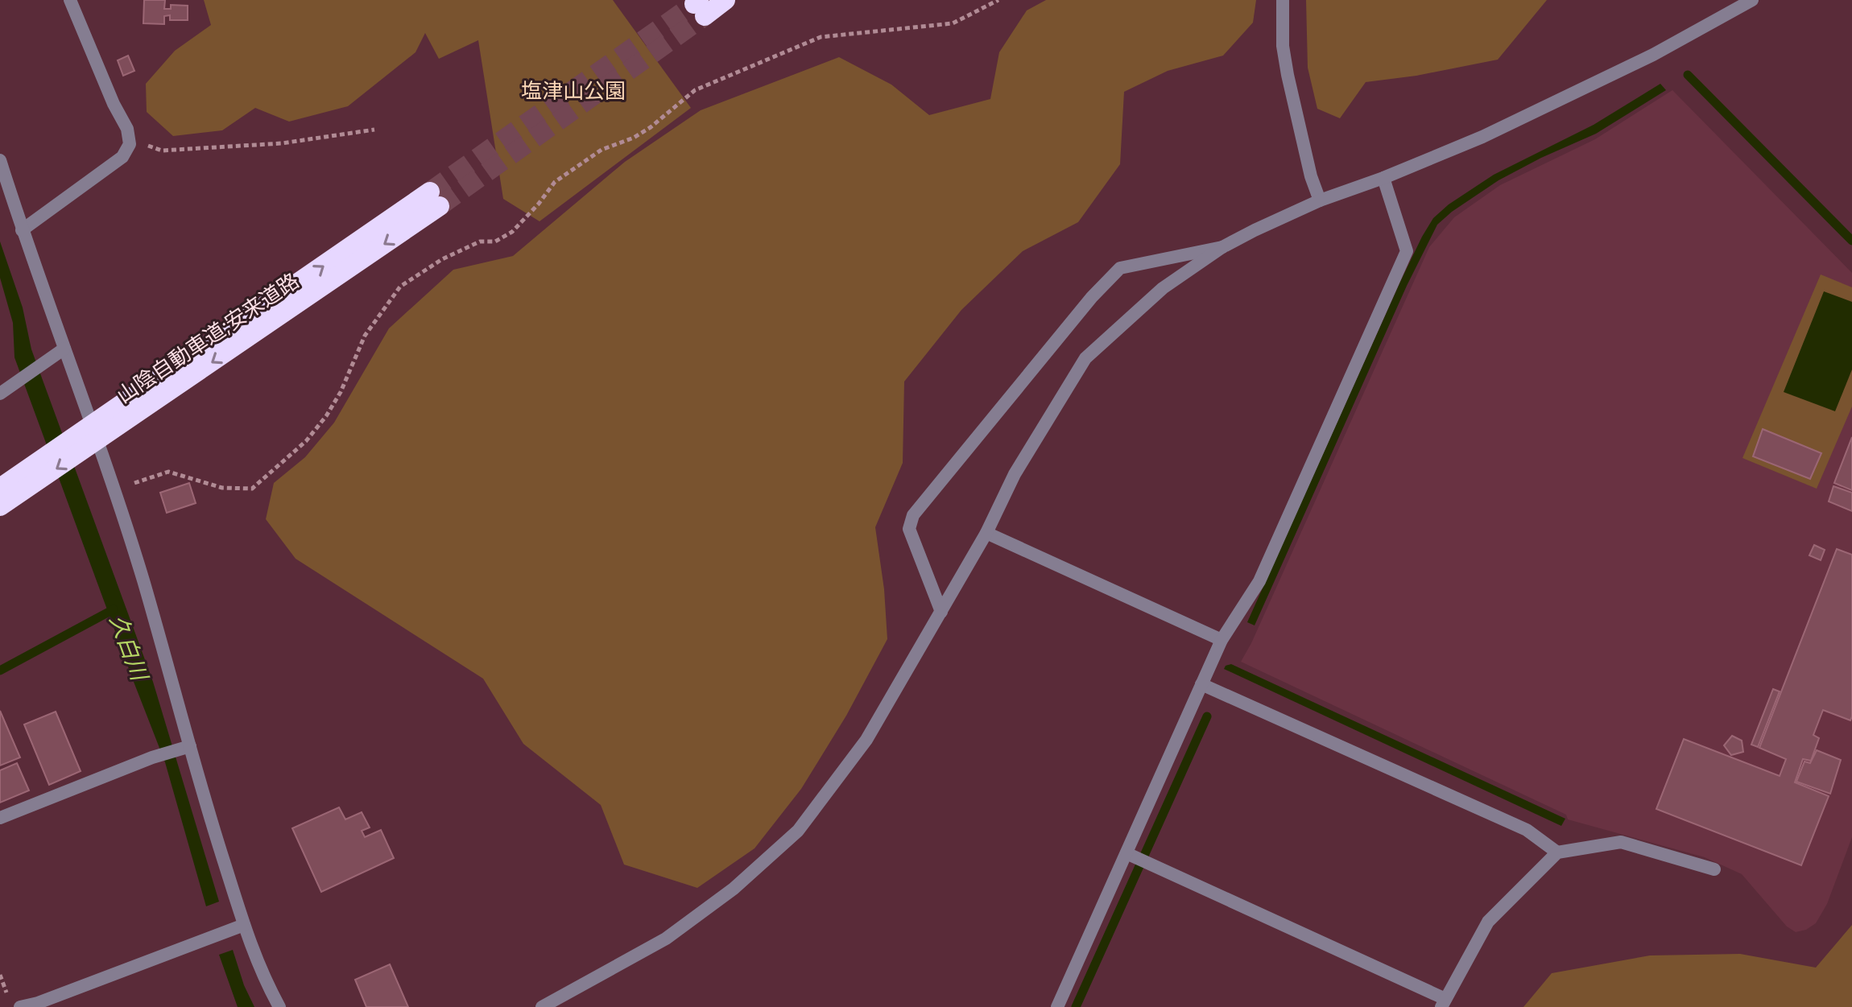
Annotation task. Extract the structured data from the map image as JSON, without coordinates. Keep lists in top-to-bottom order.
{
  "streets": {
    "highway": ["山陰自動車道;安来道路"]
  },
  "water": ["久白川"],
  "parks": ["塩津山公園"]
}
